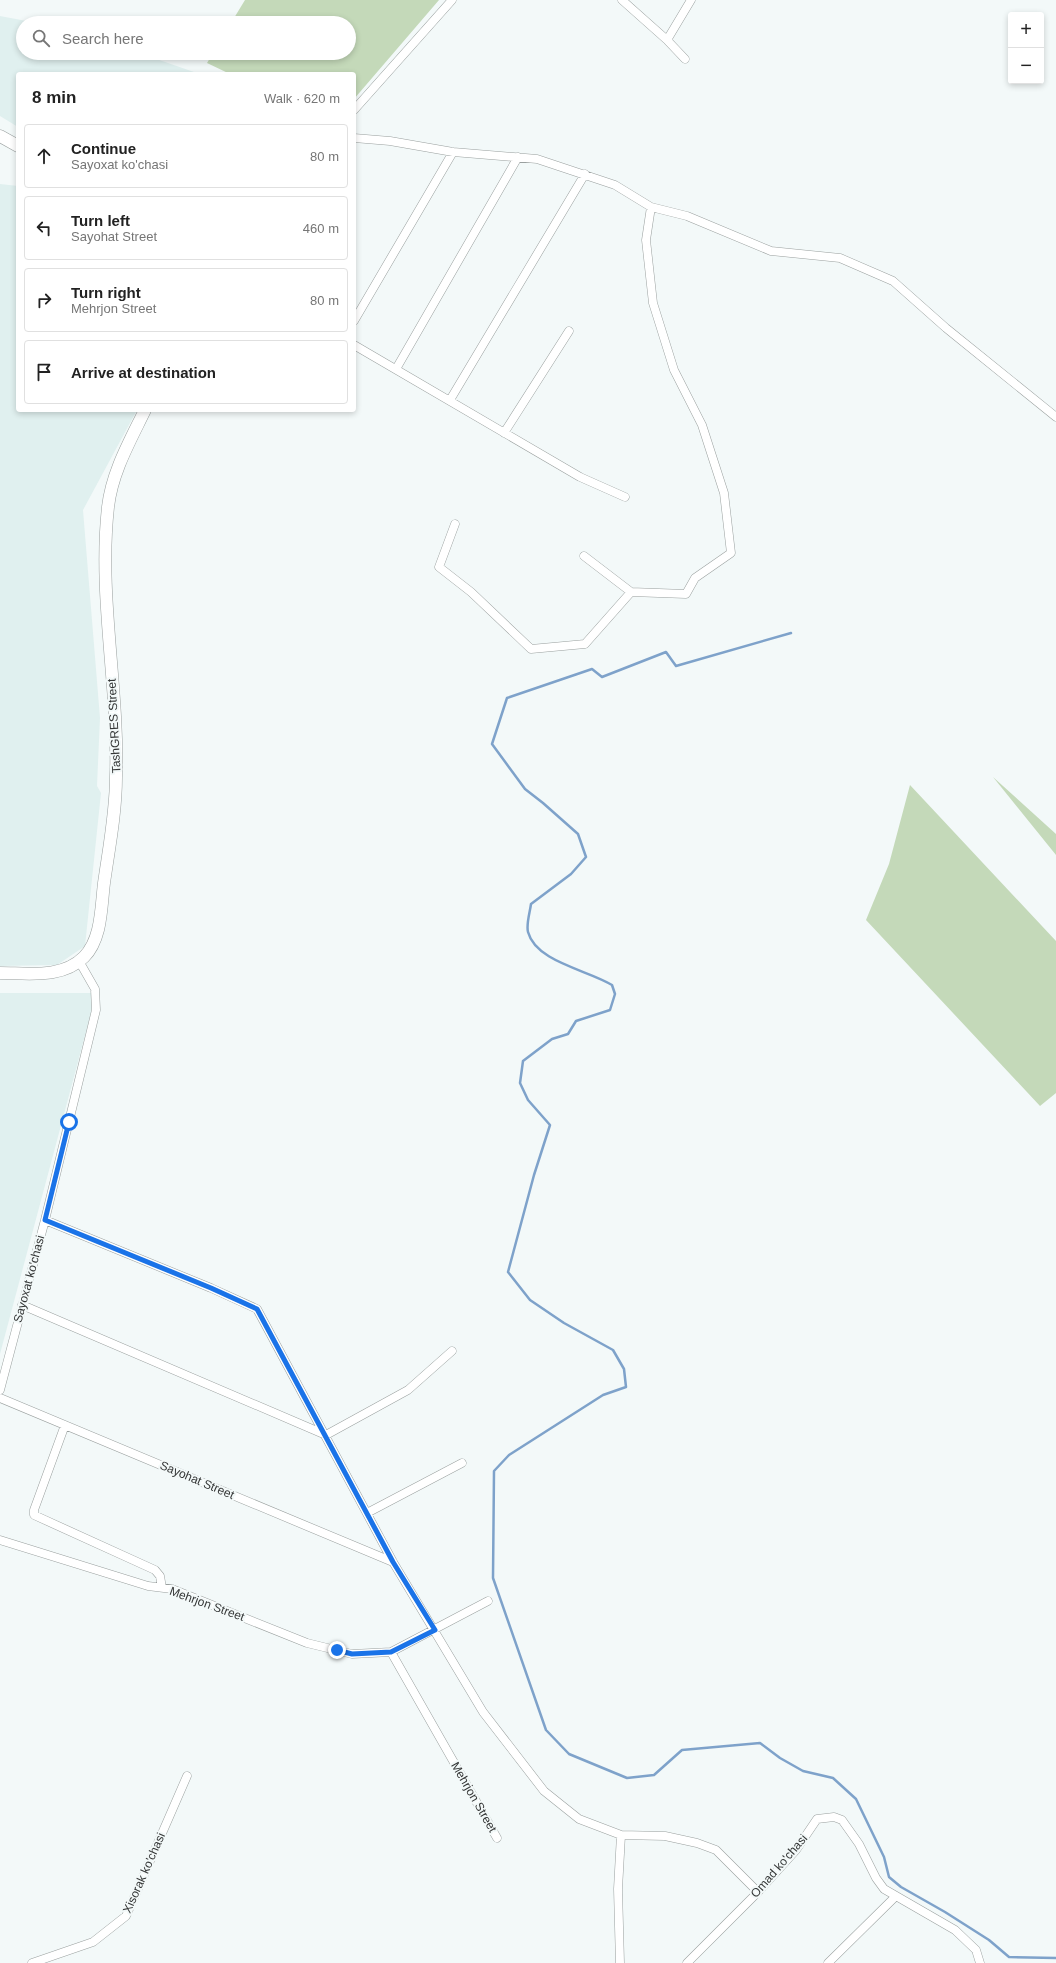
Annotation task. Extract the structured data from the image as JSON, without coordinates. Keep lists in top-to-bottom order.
{
  "streets": {
    "main road": ["TashGRES Street"],
    "street": [
      "Sayoxat ko'chasi",
      "Sayohat Street",
      "Mehrjon Street",
      "Omad ko'chasi",
      "Xisorak ko'chasi"
    ]
  },
  "crossings": [
    ["TashGRES Street", "Sayoxat ko'chasi"]
  ],
  "page": {
    "map_buttons": ["+", "−"],
    "search": "Search here",
    "heading": ["8 min", "Walk · 620 m"],
    "list": [
      ["Continue", "Sayoxat ko'chasi", "80 m"],
      ["Turn left", "Sayohat Street", "460 m"],
      ["Turn right", "Mehrjon Street", "80 m"],
      "Arrive at destination"
    ]
  }
}
